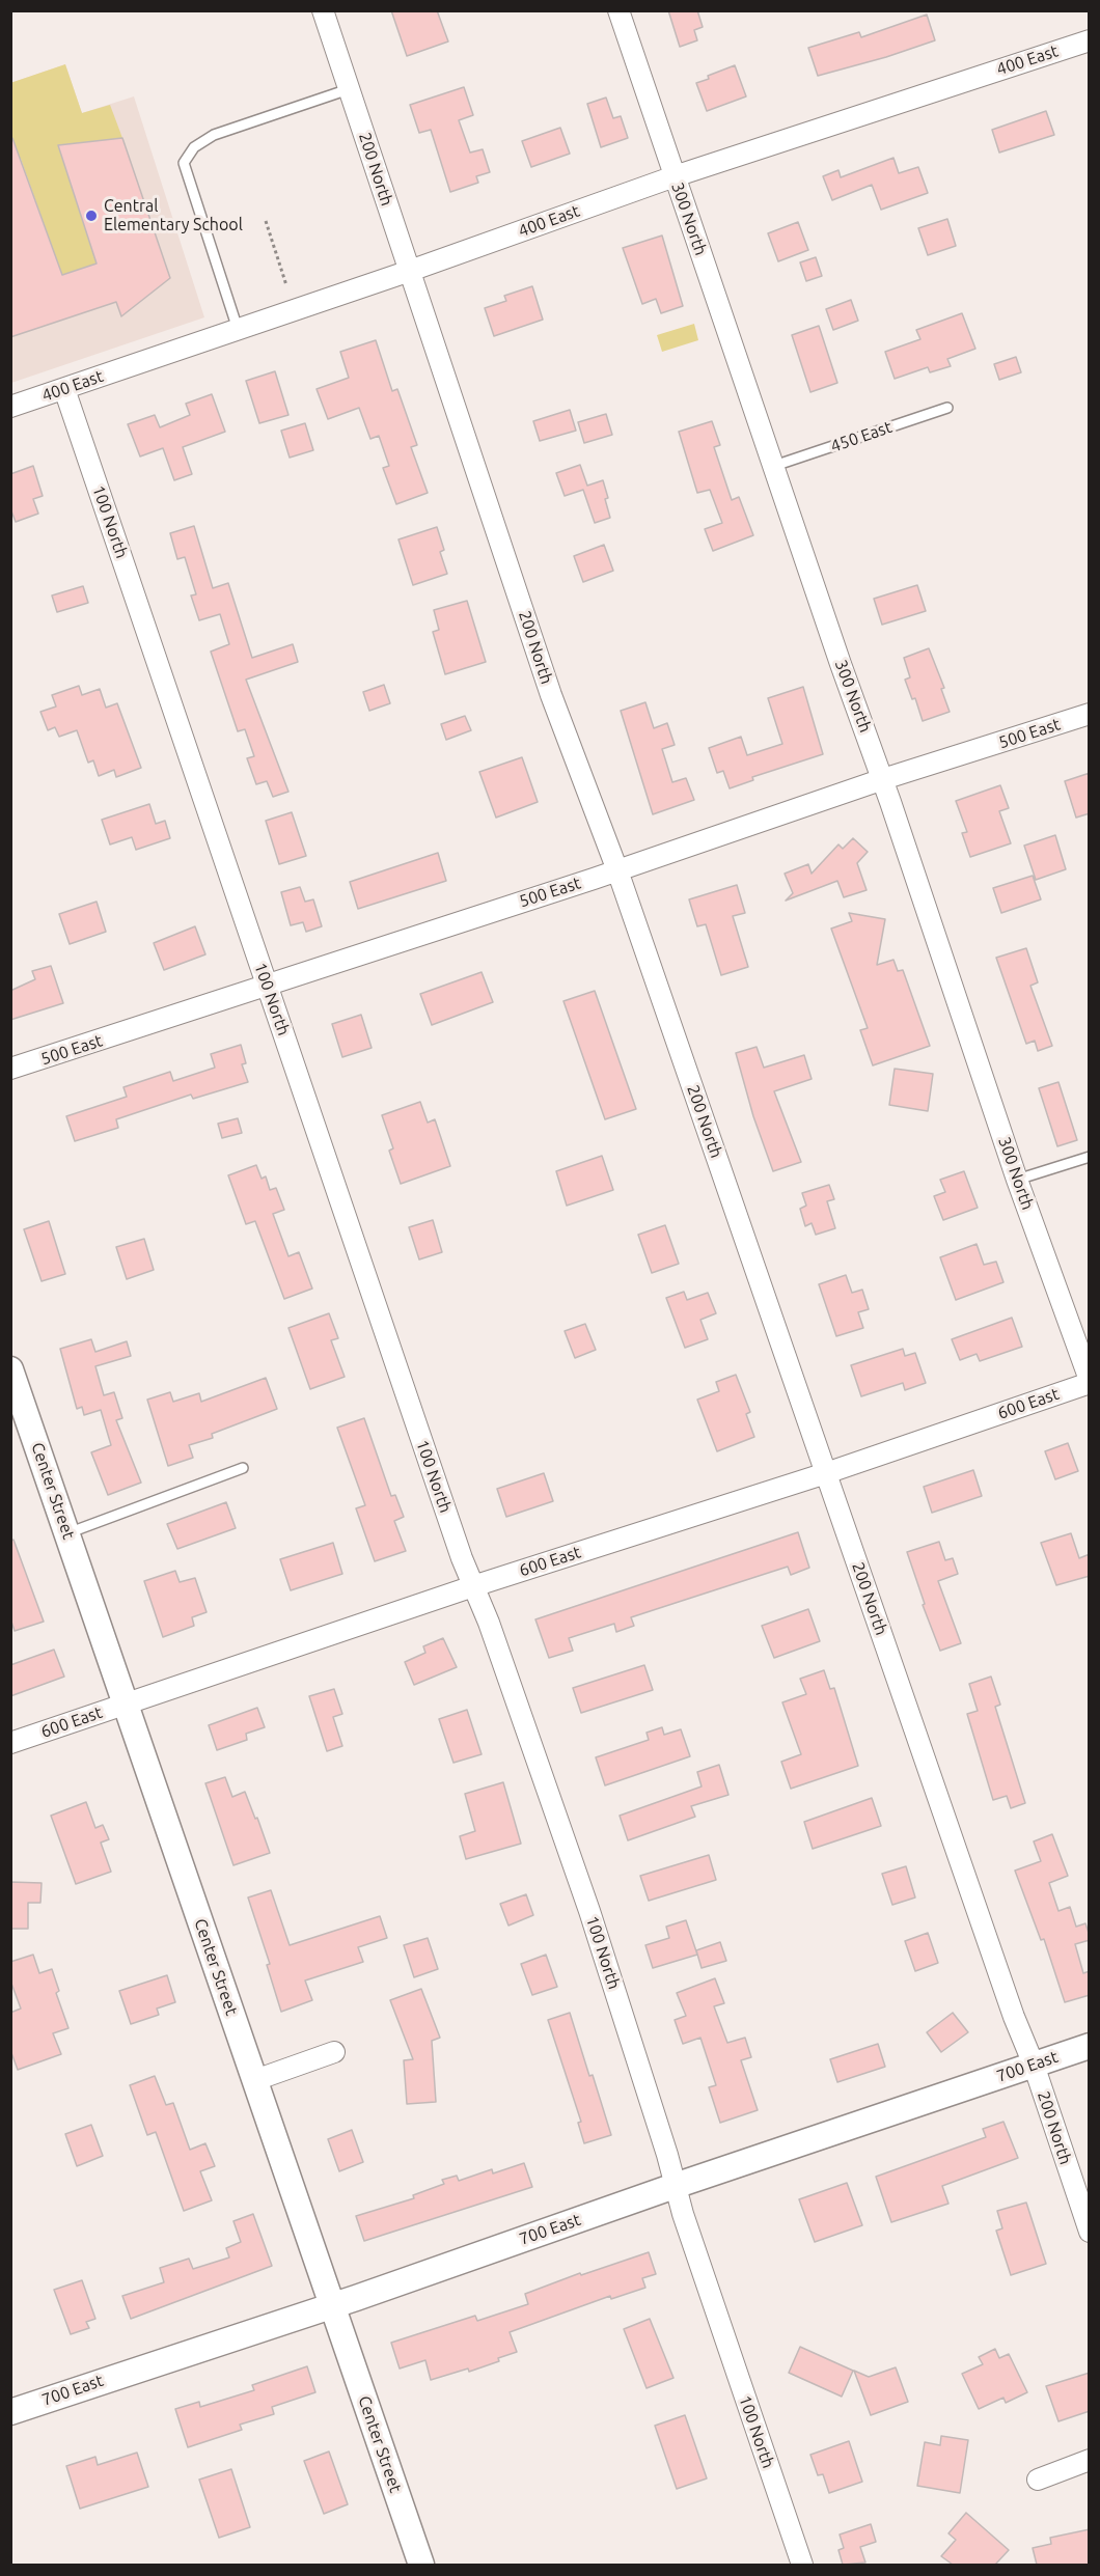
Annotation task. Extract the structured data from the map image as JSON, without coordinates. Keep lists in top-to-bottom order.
{
  "streets": {
    "street": [
      "400 East",
      "200 North",
      "300 North",
      "100 North",
      "500 East",
      "600 East",
      "Center Street",
      "700 East"
    ],
    "lane": ["450 East"]
  },
  "crossings": [
    ["400 East", "200 North"],
    ["400 East", "300 North"],
    ["400 East", "100 North"],
    ["200 North", "500 East"],
    ["200 North", "600 East"],
    ["200 North", "700 East"],
    ["300 North", "450 East"],
    ["300 North", "500 East"],
    ["300 North", "600 East"],
    ["100 North", "500 East"],
    ["100 North", "600 East"],
    ["100 North", "700 East"],
    ["600 East", "Center Street"],
    ["Center Street", "700 East"]
  ],
  "places": ["Central Elementary School"]
}
